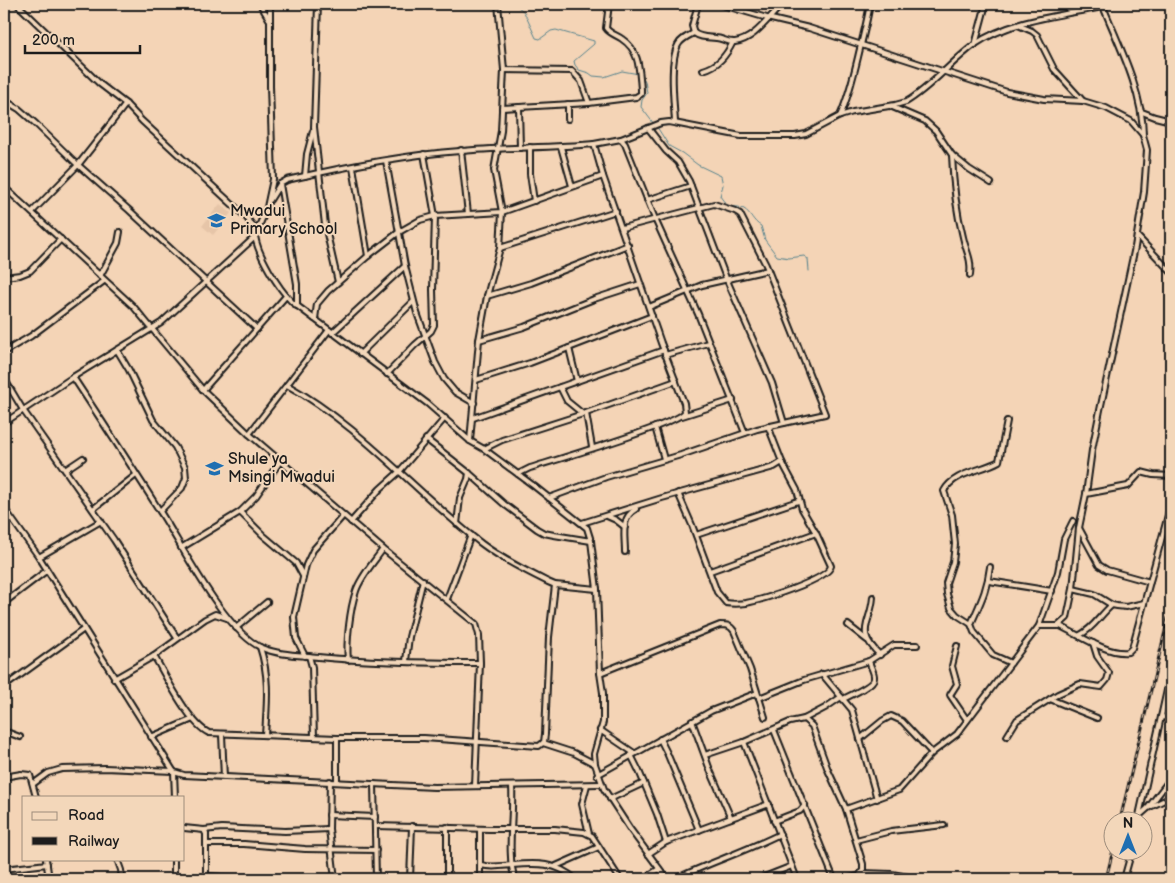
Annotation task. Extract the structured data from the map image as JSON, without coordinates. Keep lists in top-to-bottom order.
{
  "places": {
    "school or university": ["Mwadui Primary School", "Shule ya Msingi Mwadui"]
  },
  "legend": ["Road", "Railway"],
  "scale_bar": "200 m",
  "north": "top"
}
